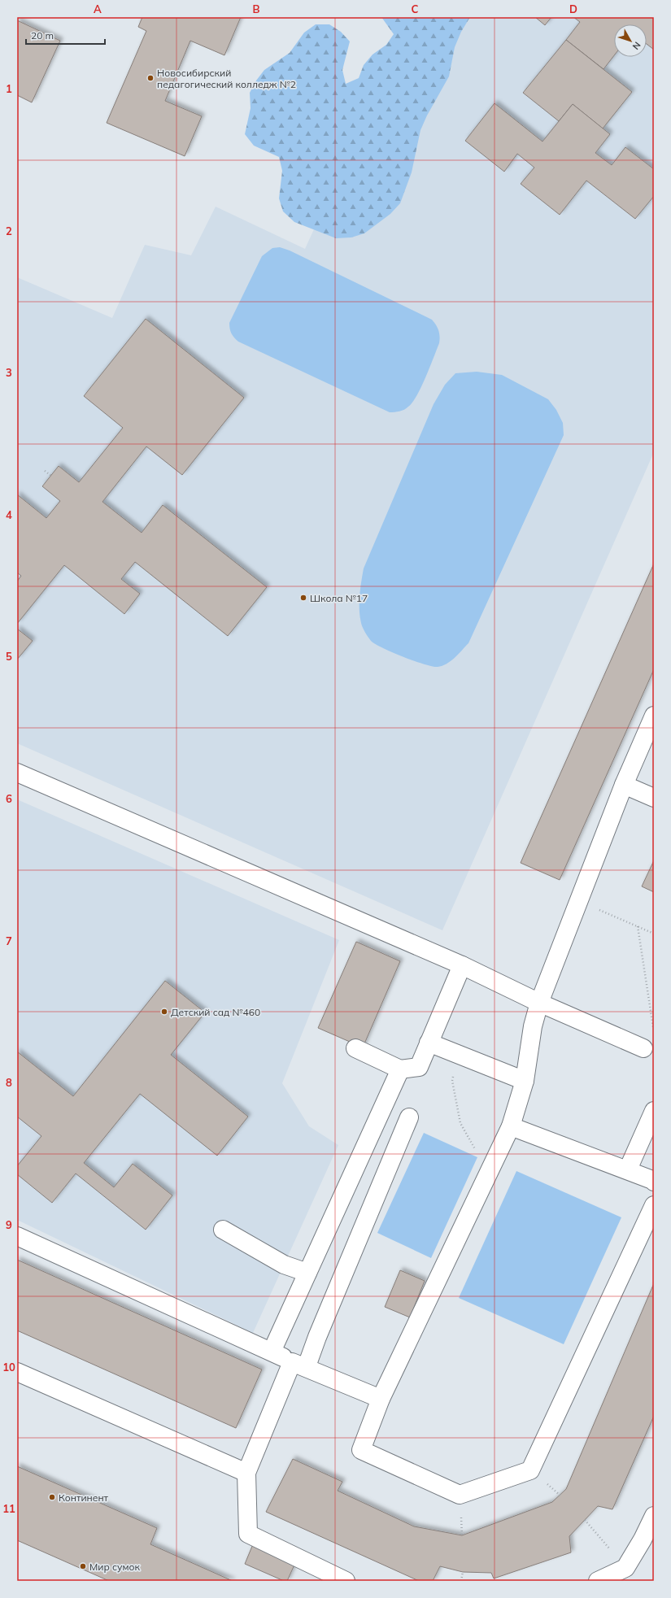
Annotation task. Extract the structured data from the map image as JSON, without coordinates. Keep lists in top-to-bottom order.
{
  "places": [
    "Новосибирский педагогический колледж №2",
    "Школа №17",
    "Детский сад №460",
    "Континент",
    "Мир сумок"
  ],
  "scale_bar": "20 m",
  "north": "bottom right",
  "grid": {
    "columns": [
      "A",
      "B",
      "C",
      "D"
    ],
    "rows": [
      "1",
      "2",
      "3",
      "4",
      "5",
      "6",
      "7",
      "8",
      "9",
      "10",
      "11"
    ]
  }
}
